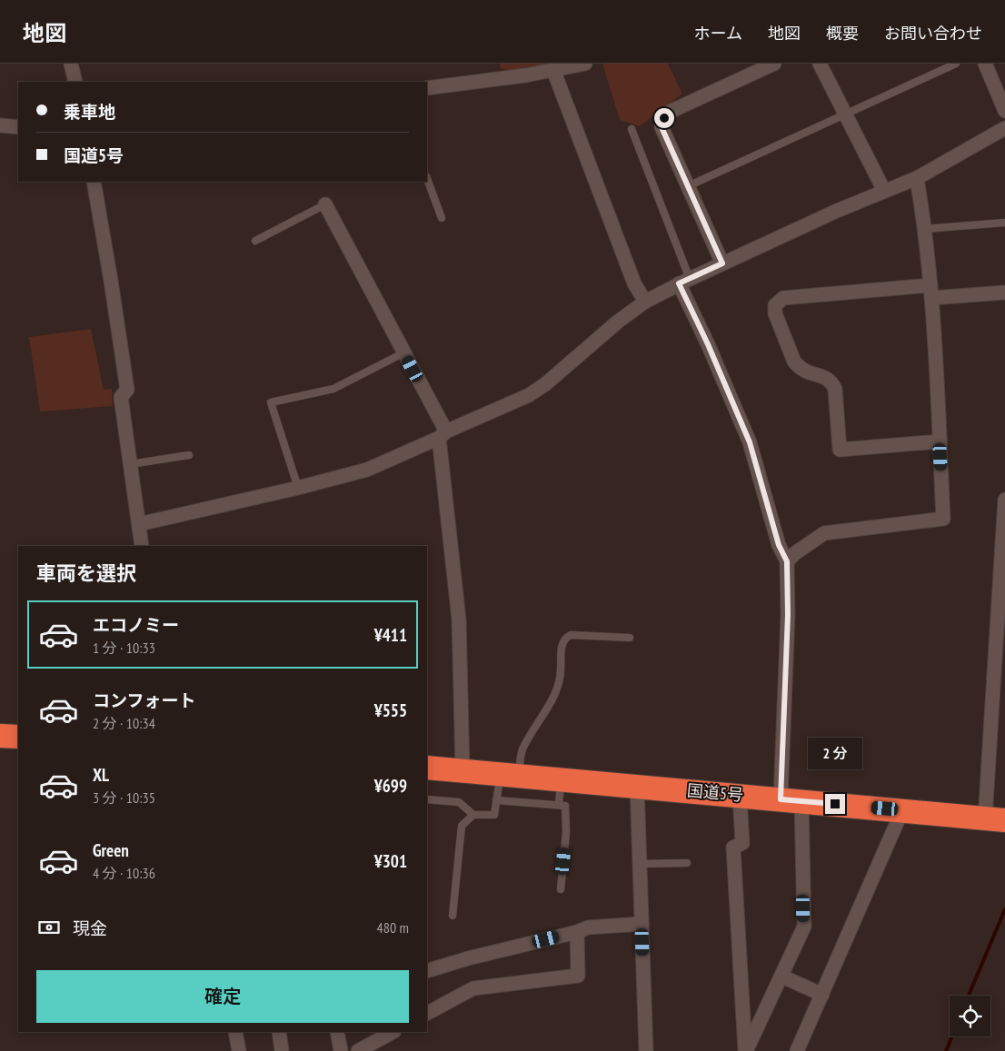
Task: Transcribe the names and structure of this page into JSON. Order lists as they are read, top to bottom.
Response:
{
  "streets": {
    "highway": ["国道5号"]
  },
  "page": {
    "header": "地図",
    "nav": [
      "ホーム",
      "地図",
      "概要",
      "お問い合わせ"
    ],
    "banner": ["乗車地", "国道5号"],
    "heading": "車両を選択",
    "list": [
      {
        "name": "エコノミー",
        "note": "1 分 · 10:33",
        "value": "¥411"
      },
      {
        "name": "コンフォート",
        "note": "2 分 · 10:34",
        "value": "¥555"
      },
      {
        "name": "XL",
        "note": "3 分 · 10:35",
        "value": "¥699"
      },
      {
        "name": "Green",
        "note": "4 分 · 10:36",
        "value": "¥301"
      }
    ],
    "bubble": "2 分",
    "pay": ["現金", "480 m"],
    "buttons": "確定"
  }
}
